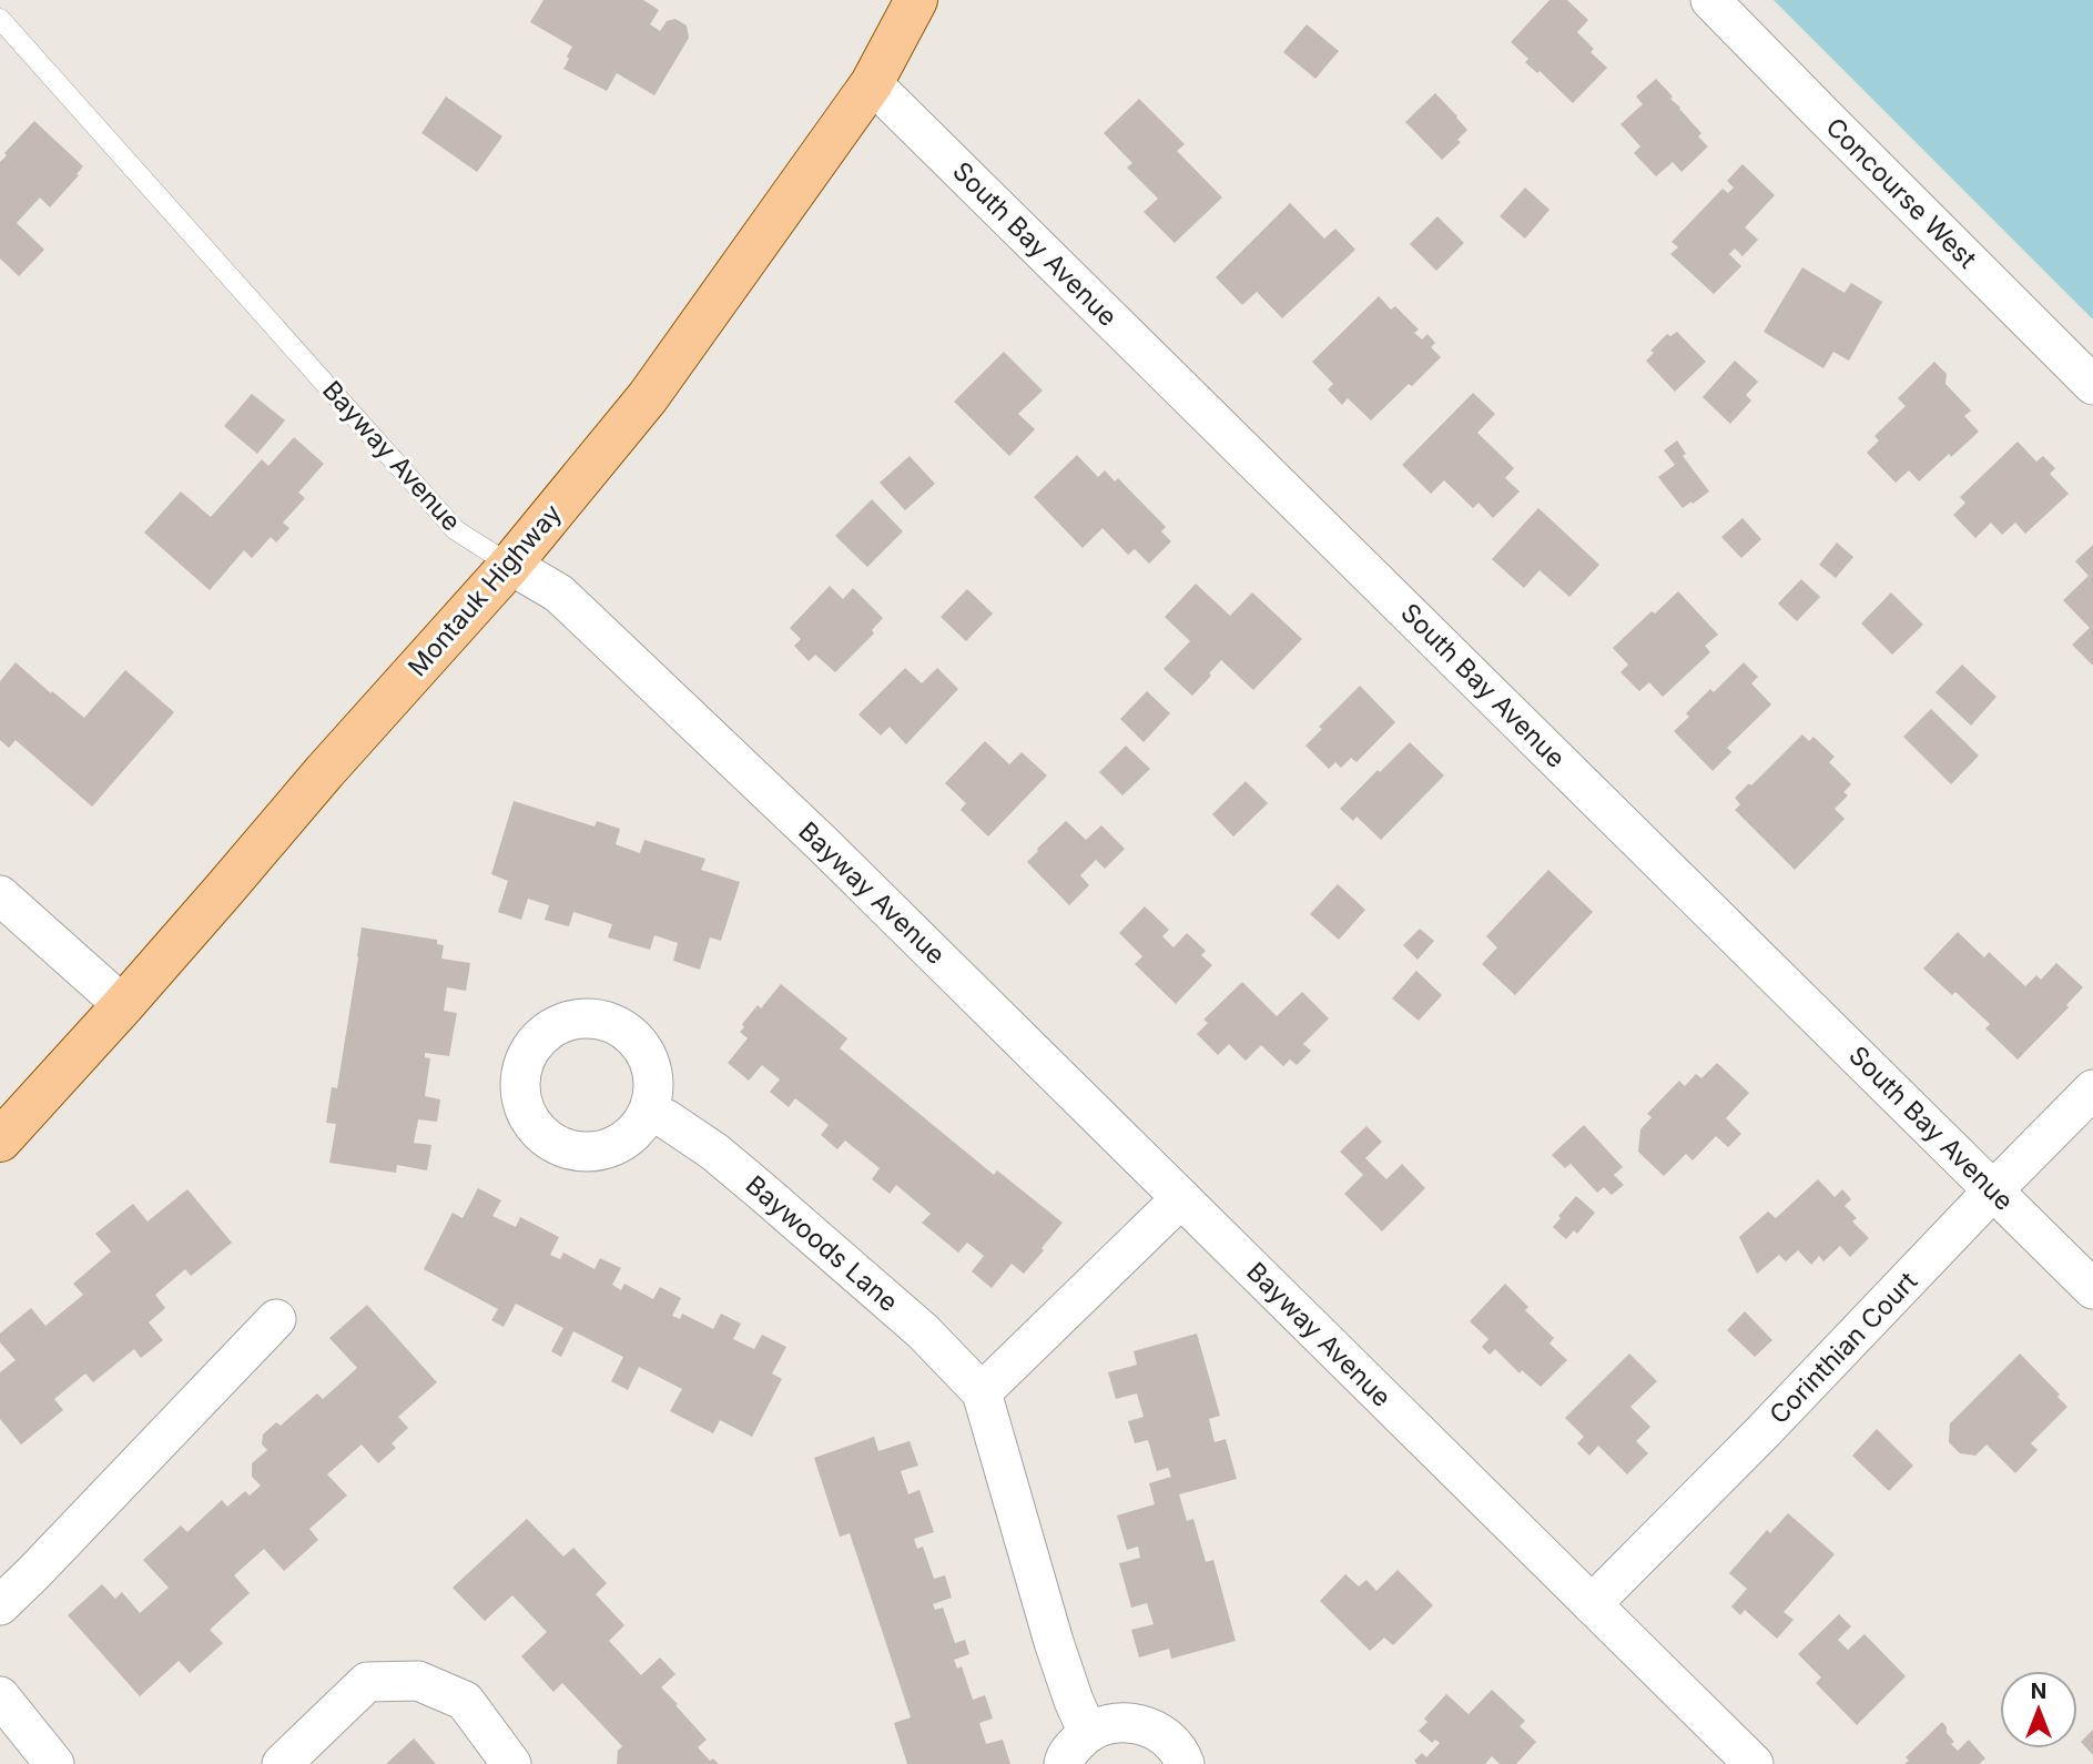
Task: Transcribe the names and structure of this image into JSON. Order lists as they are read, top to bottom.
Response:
{
  "streets": {
    "main road": ["Montauk Highway"],
    "street": [
      "Concourse West",
      "South Bay Avenue",
      "Bayway Avenue",
      "Baywoods Lane",
      "Corinthian Court"
    ]
  },
  "crossings": [
    ["South Bay Avenue", "Montauk Highway"],
    ["South Bay Avenue", "Corinthian Court"],
    ["Bayway Avenue", "Montauk Highway"],
    ["Bayway Avenue", "Corinthian Court"]
  ],
  "north": "top"
}
